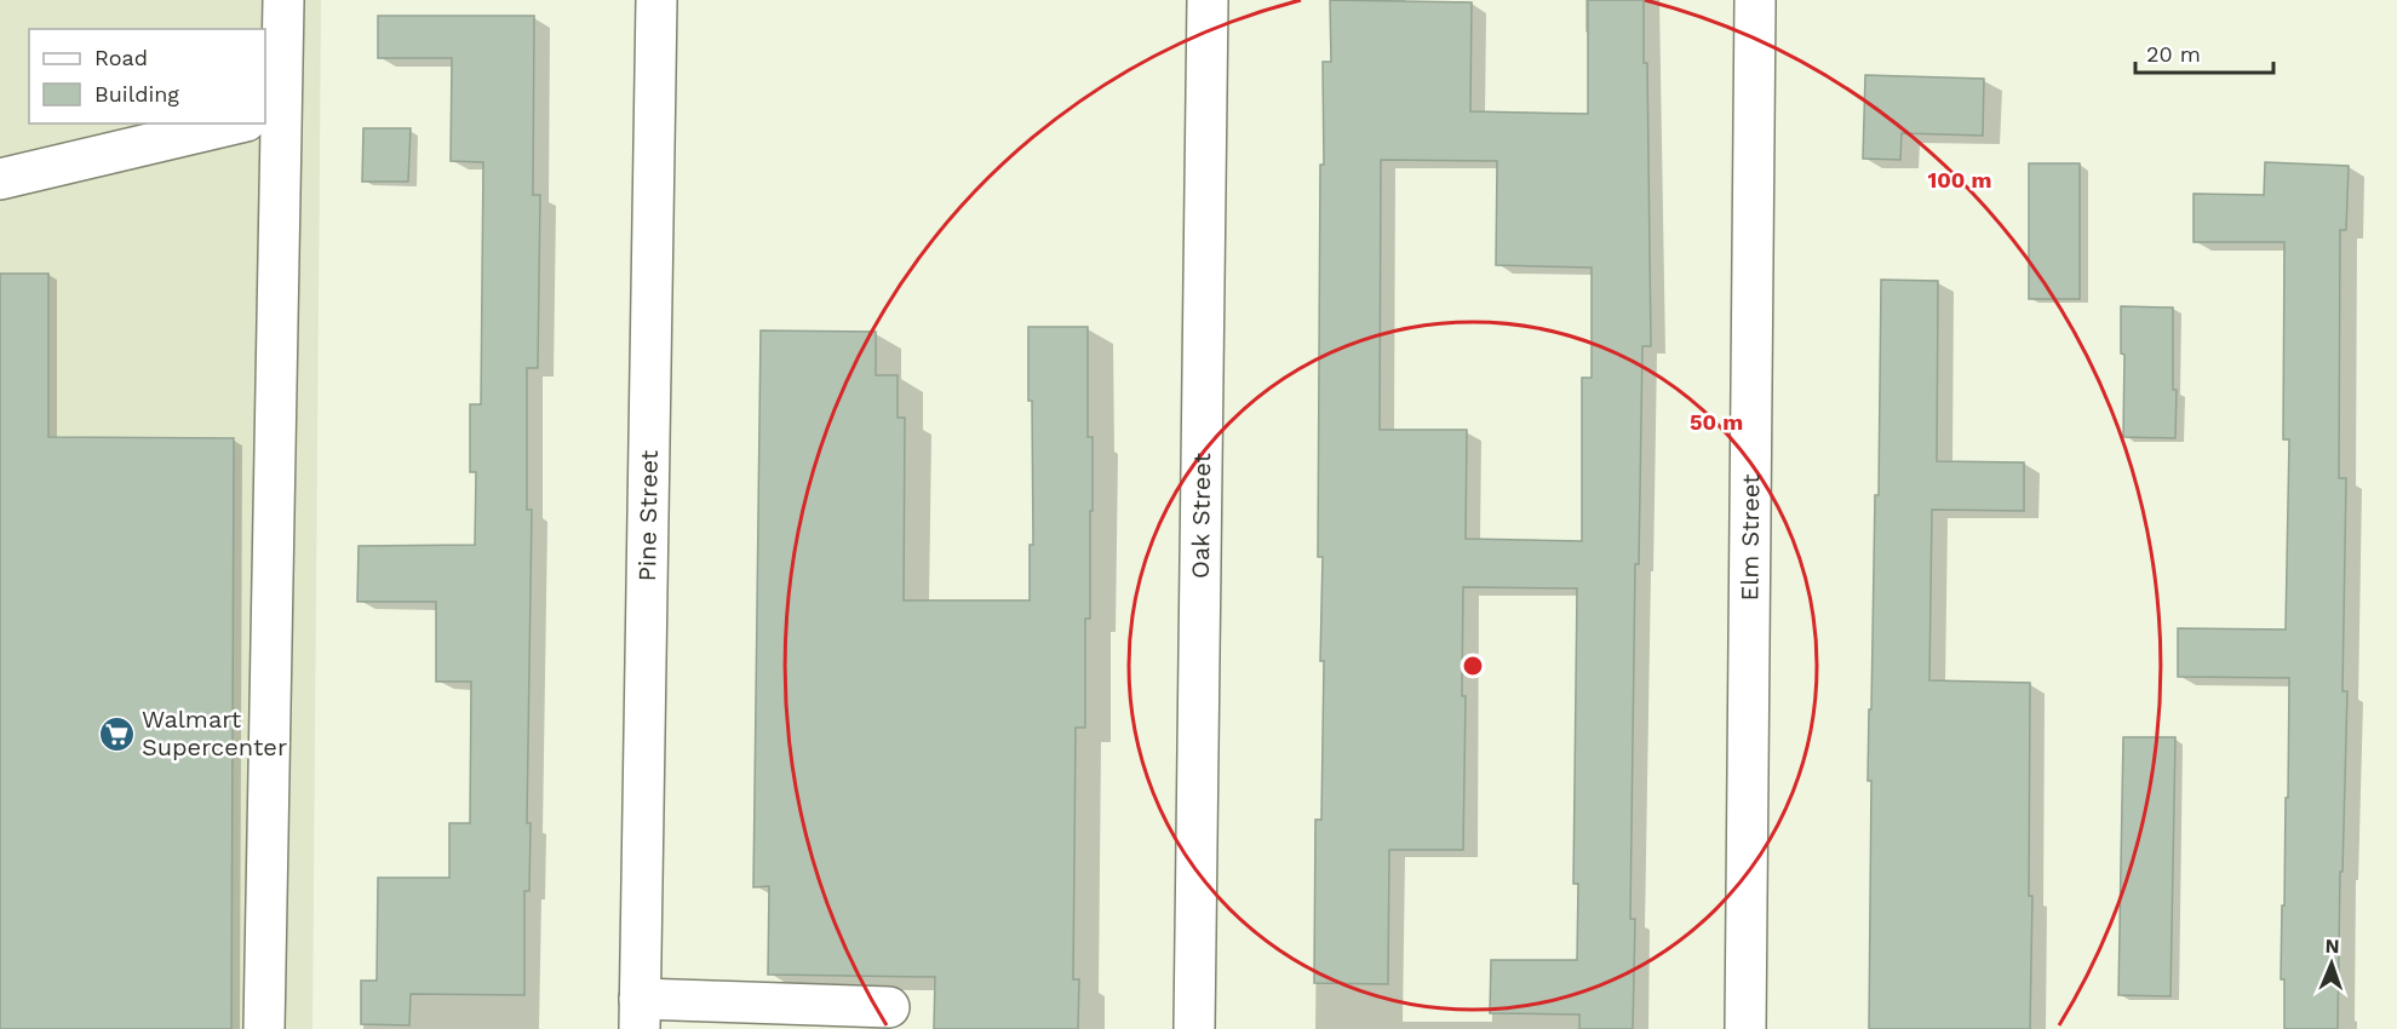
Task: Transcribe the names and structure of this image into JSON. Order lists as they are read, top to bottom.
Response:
{
  "streets": {
    "street": ["Pine Street", "Oak Street", "Elm Street"]
  },
  "places": {
    "supermarket": ["Walmart Supercenter"]
  },
  "legend": ["Road", "Building"],
  "scale_bar": "20 m",
  "north": "top",
  "rings": ["100 m", "50 m"]
}
